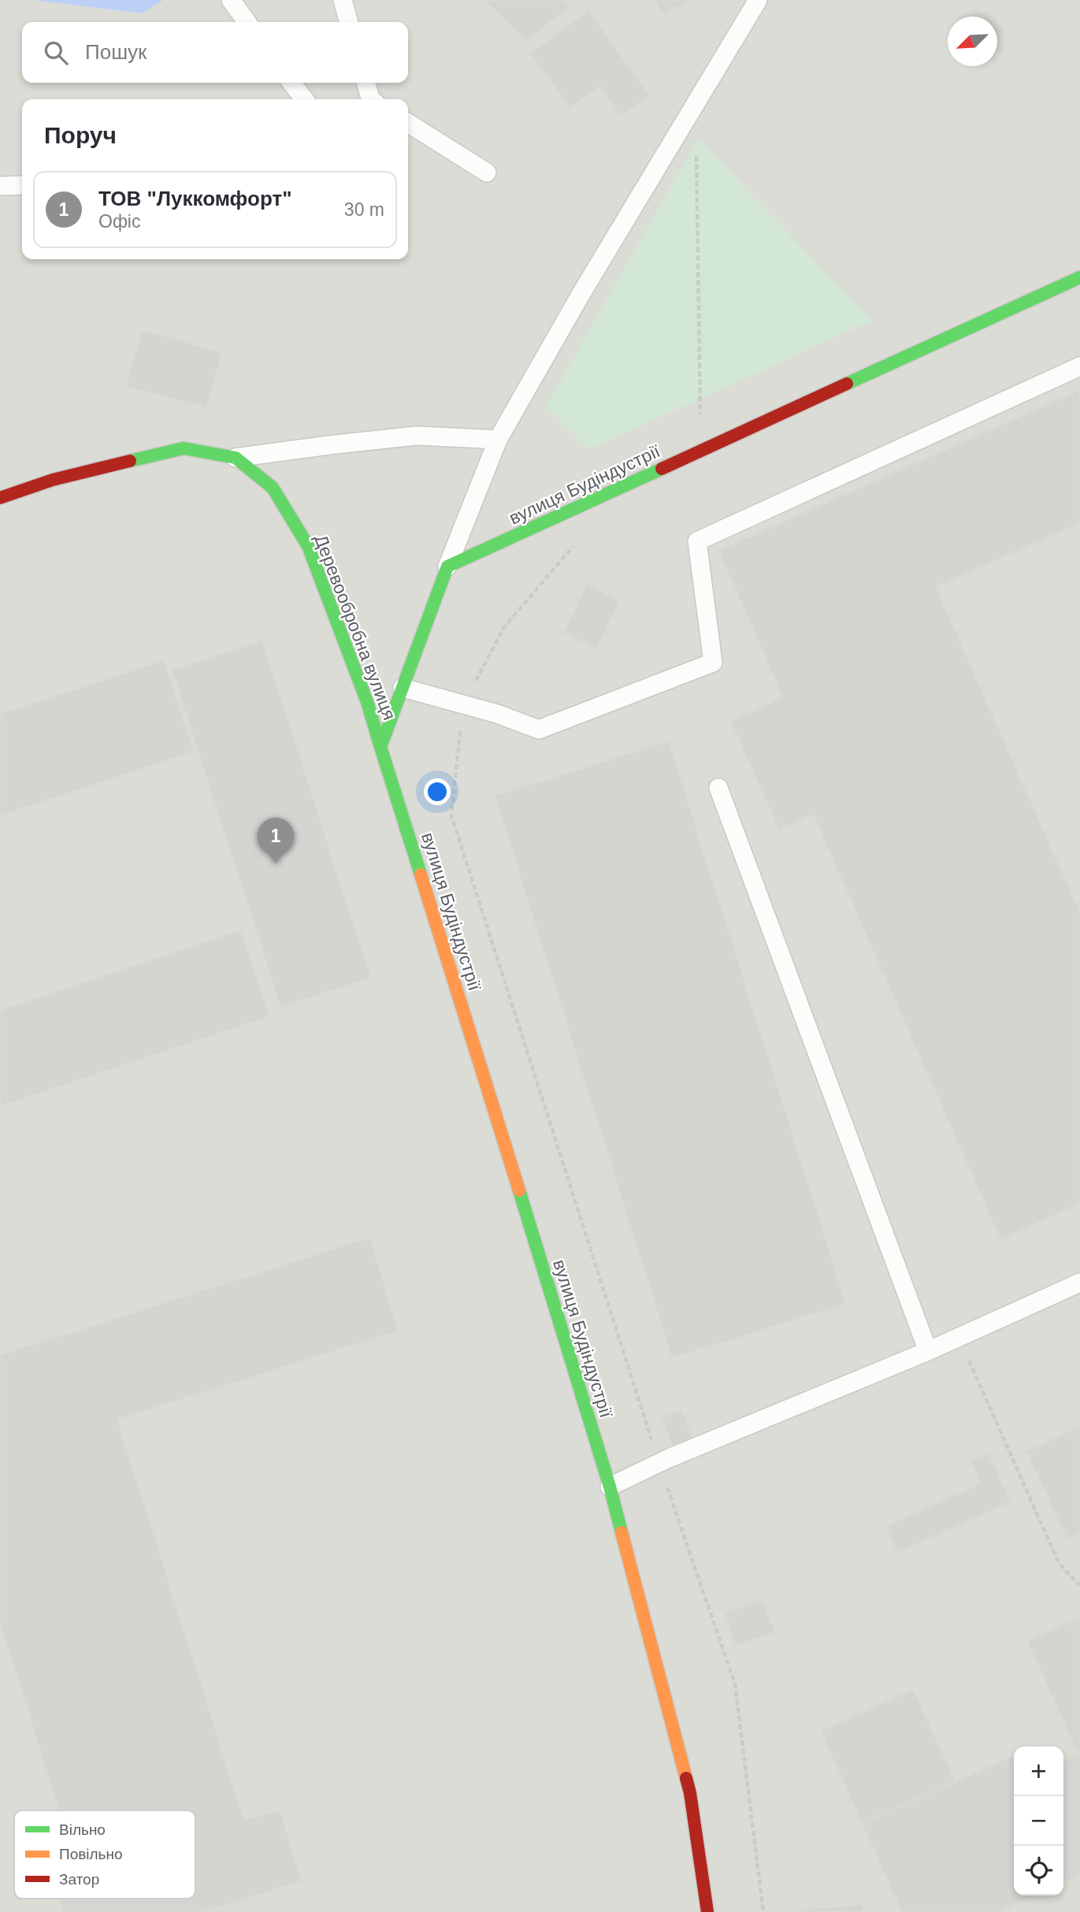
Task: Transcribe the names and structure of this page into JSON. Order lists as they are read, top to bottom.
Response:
{
  "streets": {
    "street": ["вулиця Будіндустрії", "Деревообробна вулиця"]
  },
  "crossings": [
    ["вулиця Будіндустрії", "Деревообробна вулиця"]
  ],
  "legend": ["Вільно", "Повільно", "Затор"],
  "north": "bottom left",
  "page": {
    "search": "Пошук",
    "heading": "Поруч",
    "list": [
      {
        "mark": "1",
        "name": "ТОВ \"Луккомфорт\"",
        "note": "Офіс",
        "value": "30 m"
      }
    ],
    "pins": "1",
    "map_buttons": ["+", "−"]
  }
}
